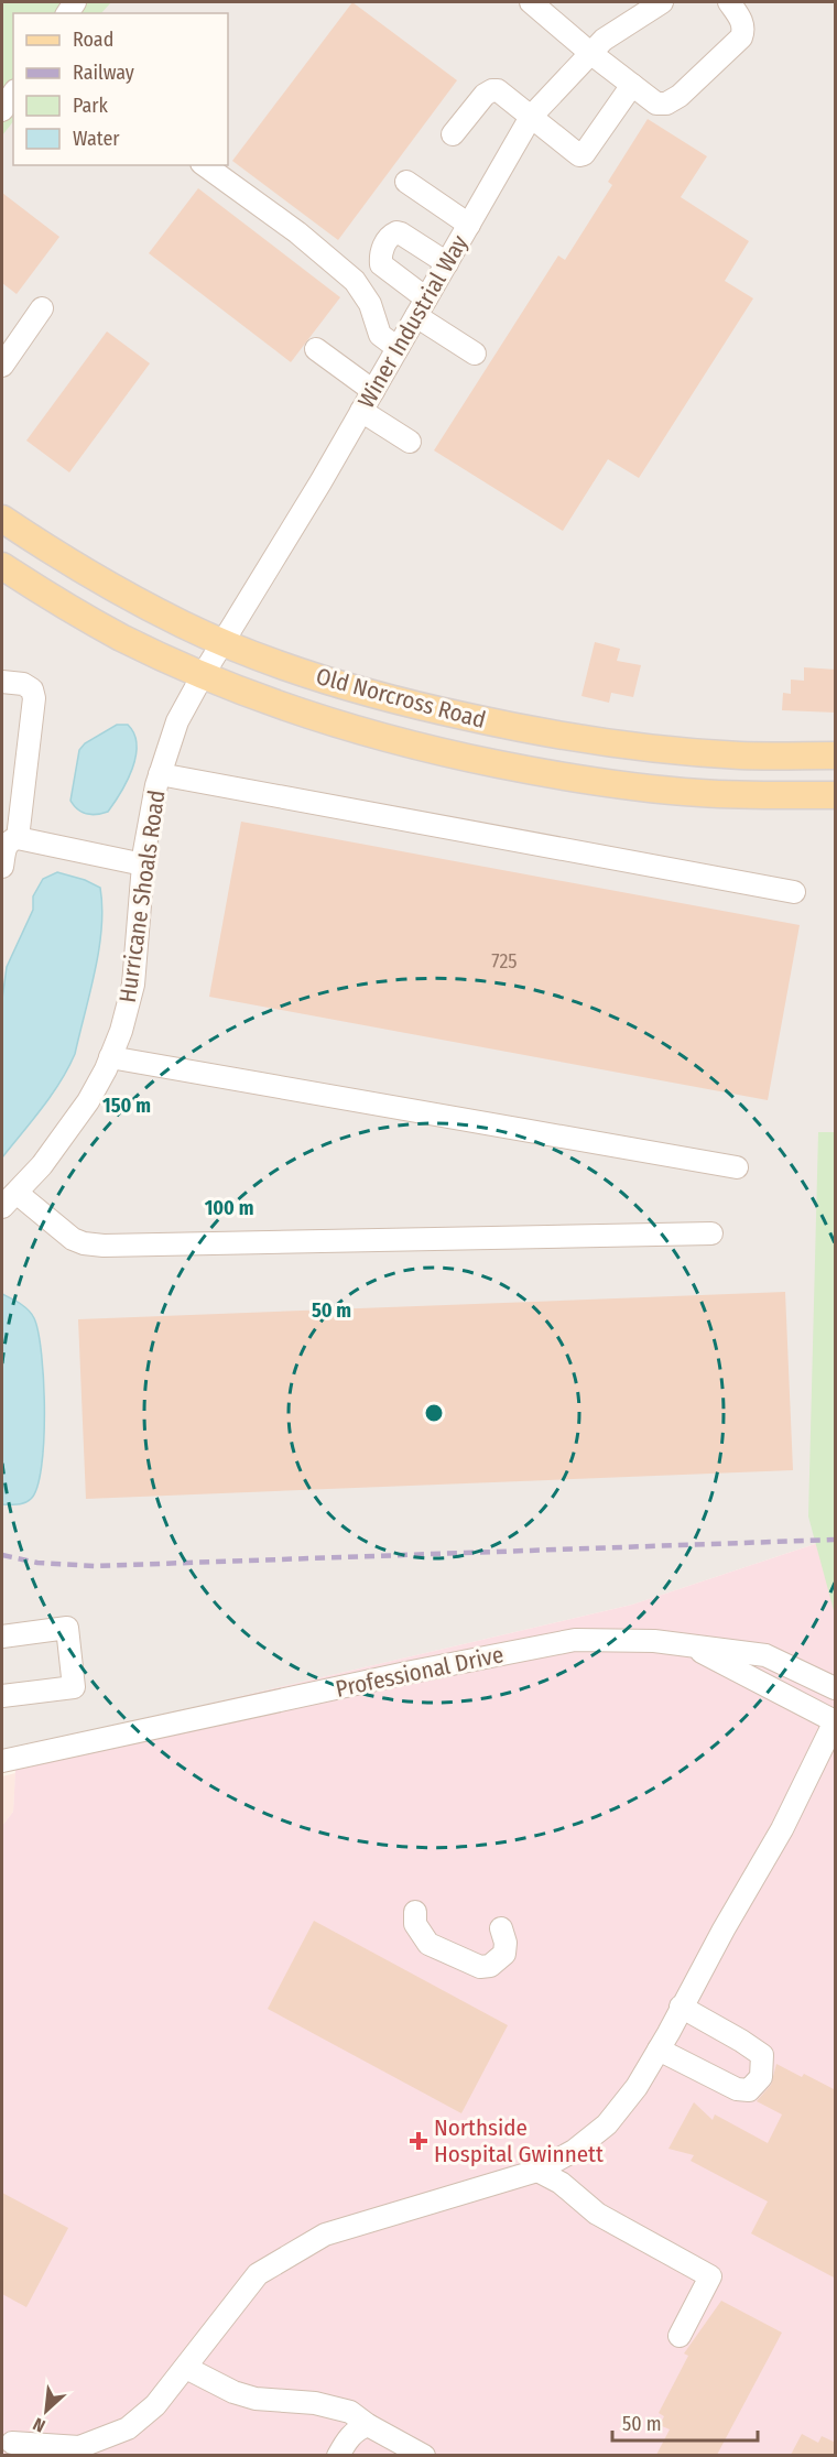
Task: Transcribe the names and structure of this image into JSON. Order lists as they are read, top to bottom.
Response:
{
  "streets": {
    "main road": ["Old Norcross Road"],
    "street": ["Winer Industrial Way", "Hurricane Shoals Road", "Professional Drive"]
  },
  "crossings": [
    ["Winer Industrial Way", "Old Norcross Road"],
    ["Winer Industrial Way", "Hurricane Shoals Road"],
    ["Old Norcross Road", "Hurricane Shoals Road"]
  ],
  "places": {
    "health": ["Northside Hospital Gwinnett"]
  },
  "house_numbers": ["725"],
  "legend": [
    "Road",
    "Railway",
    "Park",
    "Water"
  ],
  "scale_bar": "50 m",
  "north": "bottom left",
  "rings": ["150 m", "100 m", "50 m"]
}
